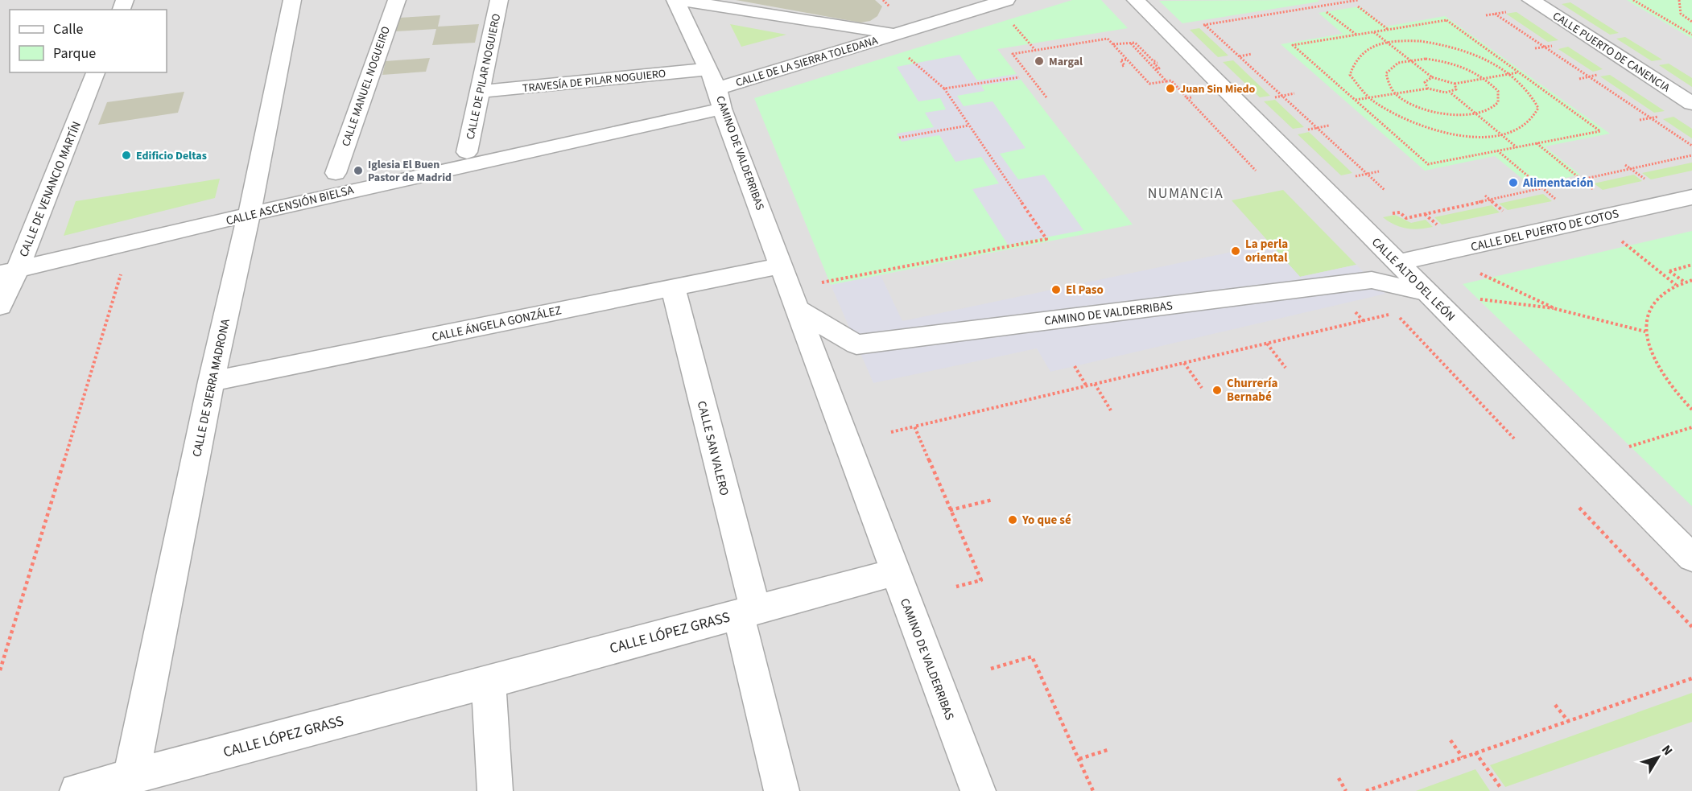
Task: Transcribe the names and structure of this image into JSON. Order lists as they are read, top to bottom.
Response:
{
  "streets": {
    "street": [
      "CALLE PUERTO DE CANENCIA",
      "CALLE DE LA SIERRA TOLEDANA",
      "CALLE DE PILAR NOGUIERO",
      "TRAVESÍA DE PILAR NOGUIERO",
      "CALLE MANUEL NOGUEIRO",
      "CAMINO DE VALDERRIBAS",
      "CALLE DE VENANCIO MARTÍN",
      "CALLE ASCENSIÓN BIELSA",
      "CALLE DEL PUERTO DE COTOS",
      "CALLE ALTO DEL LEÓN",
      "CALLE ÁNGELA GONZÁLEZ",
      "CALLE DE SIERRA MADRONA",
      "CALLE SAN VALERO",
      "CALLE LÓPEZ GRASS"
    ]
  },
  "crossings": [
    ["CALLE DE LA SIERRA TOLEDANA", "TRAVESÍA DE PILAR NOGUIERO"],
    ["CALLE DE LA SIERRA TOLEDANA", "CAMINO DE VALDERRIBAS"],
    ["CALLE DE LA SIERRA TOLEDANA", "CALLE ASCENSIÓN BIELSA"],
    ["CALLE DE PILAR NOGUIERO", "TRAVESÍA DE PILAR NOGUIERO"],
    ["TRAVESÍA DE PILAR NOGUIERO", "CAMINO DE VALDERRIBAS"],
    ["TRAVESÍA DE PILAR NOGUIERO", "CALLE ASCENSIÓN BIELSA"],
    ["CAMINO DE VALDERRIBAS", "CALLE ASCENSIÓN BIELSA"],
    ["CAMINO DE VALDERRIBAS", "CALLE ALTO DEL LEÓN"],
    ["CAMINO DE VALDERRIBAS", "CALLE ÁNGELA GONZÁLEZ"],
    ["CAMINO DE VALDERRIBAS", "CALLE LÓPEZ GRASS"],
    ["CALLE DE VENANCIO MARTÍN", "CALLE ASCENSIÓN BIELSA"],
    ["CALLE ASCENSIÓN BIELSA", "CALLE DE SIERRA MADRONA"],
    ["CALLE DEL PUERTO DE COTOS", "CALLE ALTO DEL LEÓN"],
    ["CALLE ÁNGELA GONZÁLEZ", "CALLE DE SIERRA MADRONA"],
    ["CALLE ÁNGELA GONZÁLEZ", "CALLE SAN VALERO"],
    ["CALLE DE SIERRA MADRONA", "CALLE LÓPEZ GRASS"],
    ["CALLE SAN VALERO", "CALLE LÓPEZ GRASS"]
  ],
  "districts": ["NUMANCIA"],
  "places": [
    "Margal",
    "Juan Sin Miedo",
    "Edificio Deltas",
    "Iglesia El Buen Pastor de Madrid",
    "Alimentación",
    "La perla oriental",
    "El Paso",
    "Churrería Bernabé",
    "Yo que sé"
  ],
  "legend": ["Calle", "Parque"],
  "north": "top right"
}
